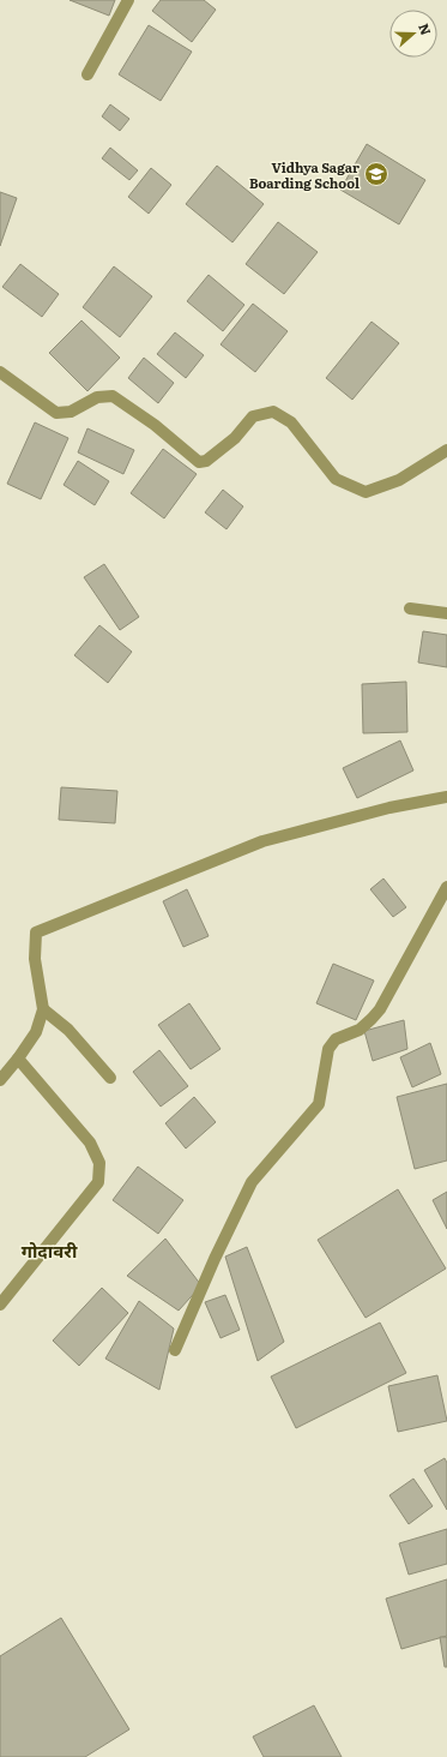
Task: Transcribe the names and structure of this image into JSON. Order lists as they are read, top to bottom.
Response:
{
  "districts": ["गोदावरी"],
  "places": {
    "school or university": ["Vidhya Sagar Boarding School"]
  },
  "north": "right"
}
